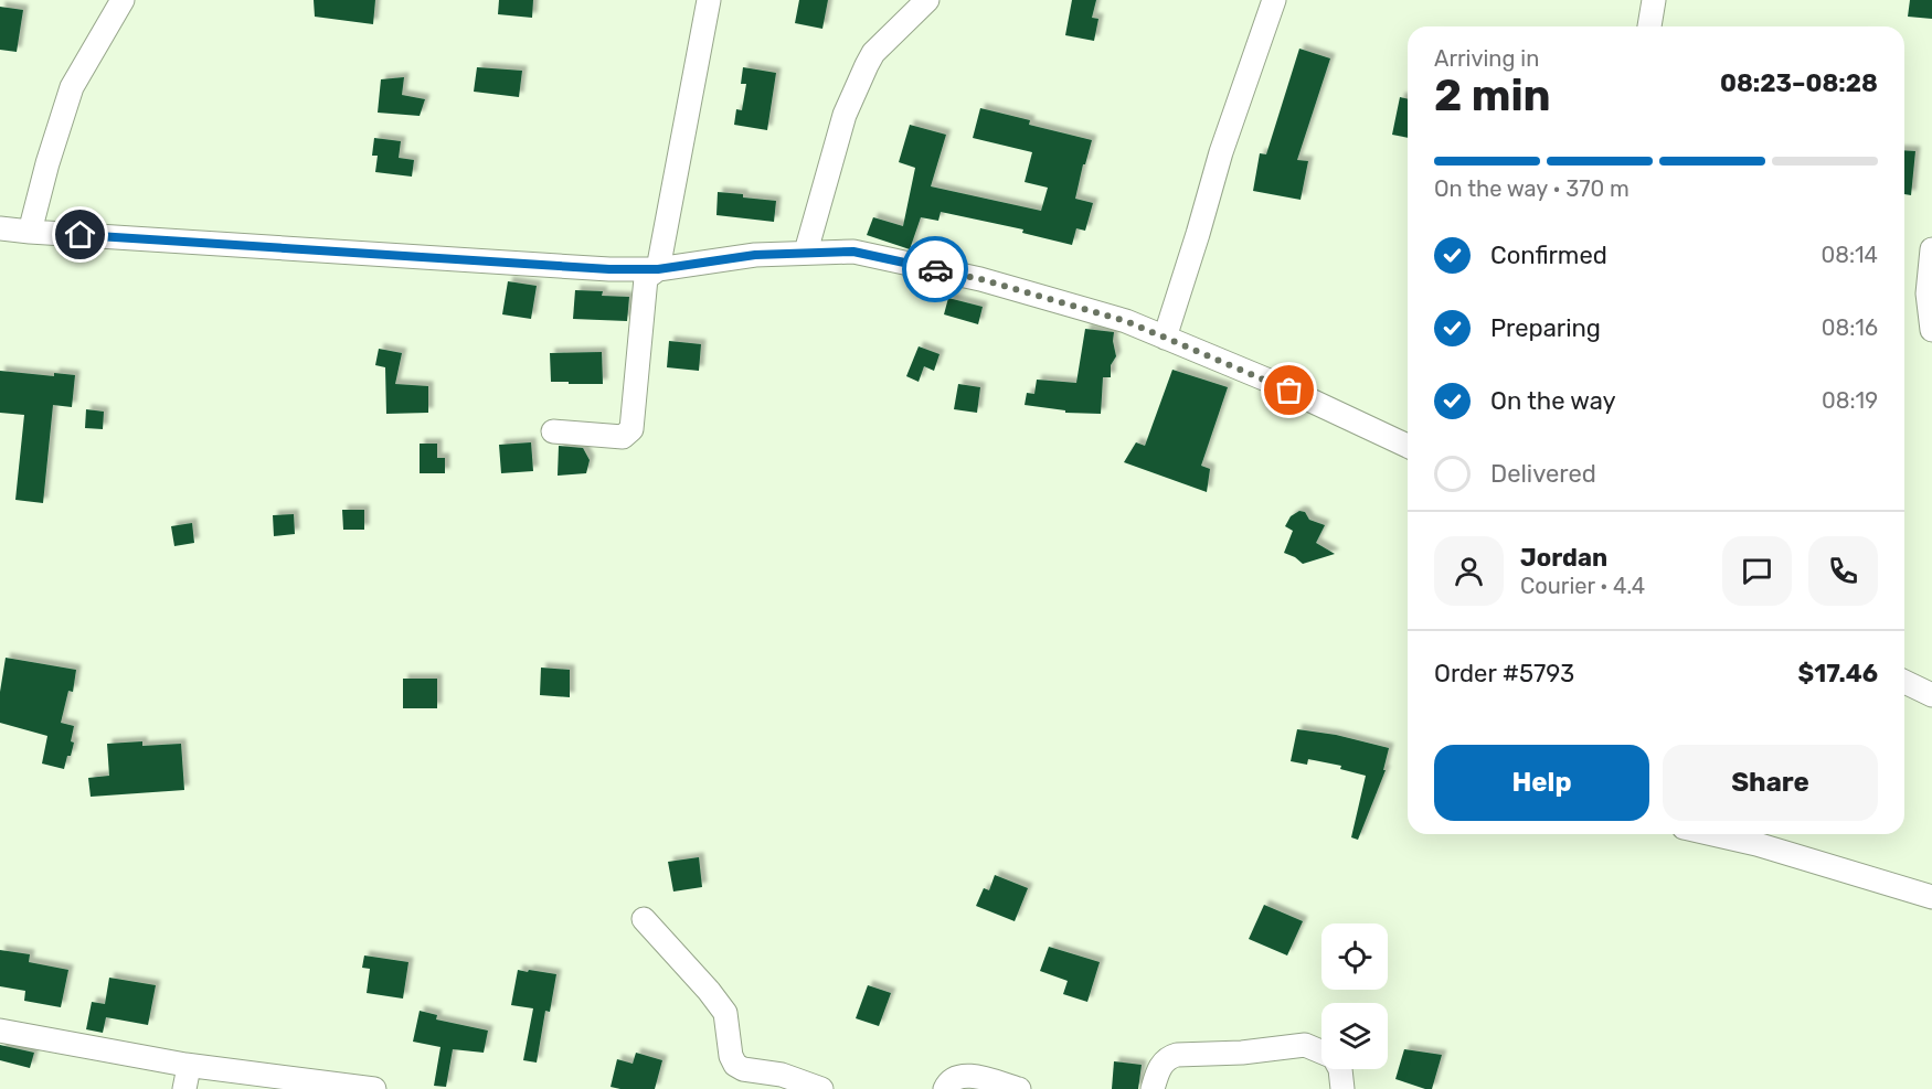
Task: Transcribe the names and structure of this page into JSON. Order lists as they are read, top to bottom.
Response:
{
  "page": {
    "heading": ["2 min", "Arriving in", "08:23–08:28"],
    "panel": [
      "Jordan",
      "Courier · 4.4",
      "Order #5793",
      "$17.46"
    ],
    "bar": "On the way · 370 m",
    "list": [
      ["Confirmed", "08:14"],
      ["Preparing", "08:16"],
      ["On the way", "08:19"],
      "Delivered"
    ],
    "buttons": ["Help", "Share"]
  }
}
